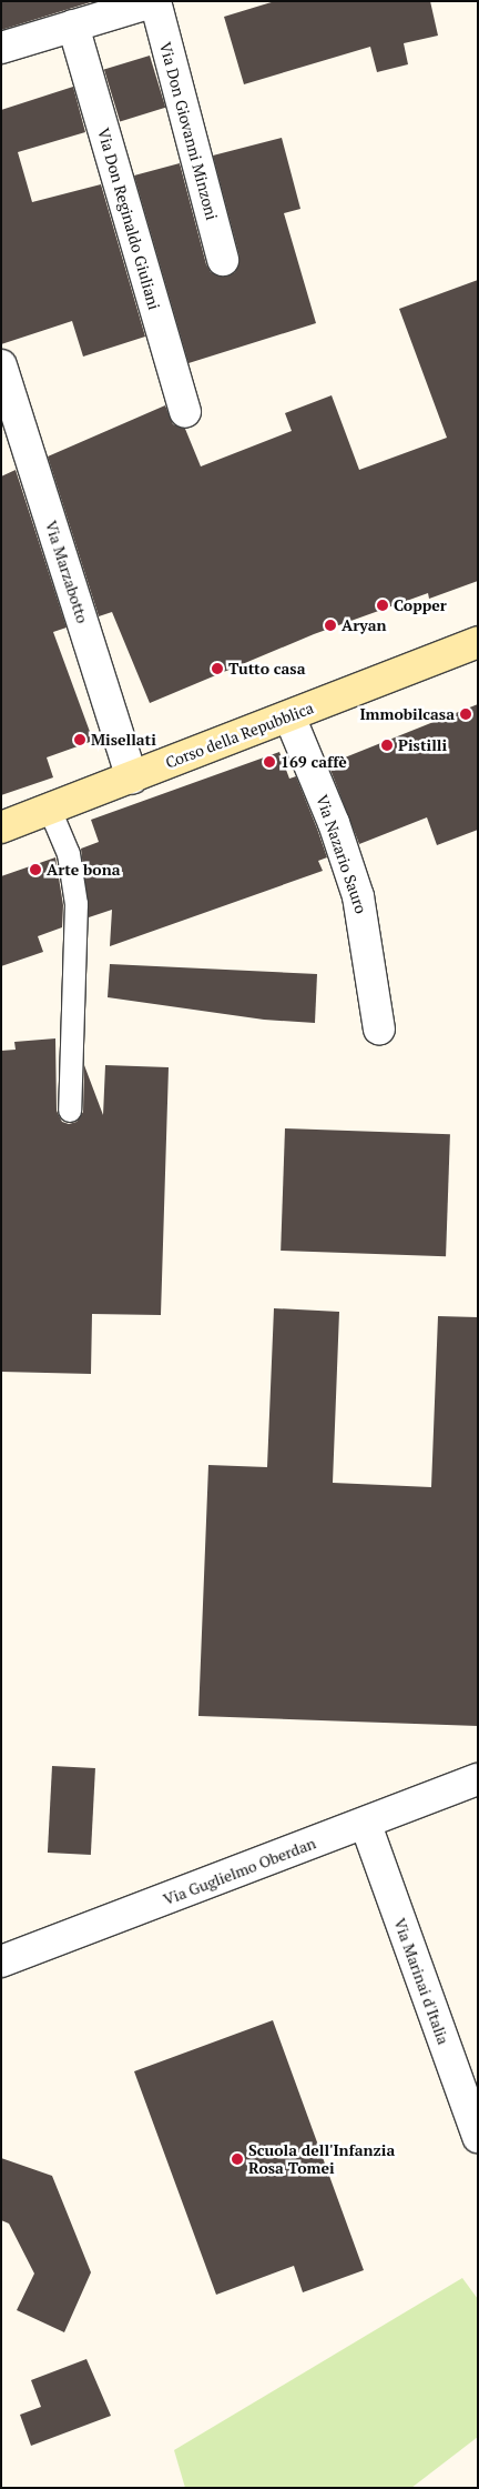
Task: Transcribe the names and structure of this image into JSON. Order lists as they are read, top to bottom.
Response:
{
  "streets": {
    "street": [
      "Via Don Giovanni Minzoni",
      "Via Don Reginaldo Giuliani",
      "Via Marzabotto",
      "Corso della Repubblica",
      "Via Nazario Sauro",
      "Via Guglielmo Oberdan",
      "Via Marinai d'Italia"
    ]
  },
  "crossings": [
    ["Via Marzabotto", "Corso della Repubblica"],
    ["Corso della Repubblica", "Via Nazario Sauro"],
    ["Via Guglielmo Oberdan", "Via Marinai d'Italia"]
  ],
  "places": [
    "Copper",
    "Aryan",
    "Tutto casa",
    "Immobilcasa",
    "Misellati",
    "Pistilli",
    "169 caffè",
    "Arte bona",
    "Scuola dell'Infanzia Rosa Tomei"
  ]
}
